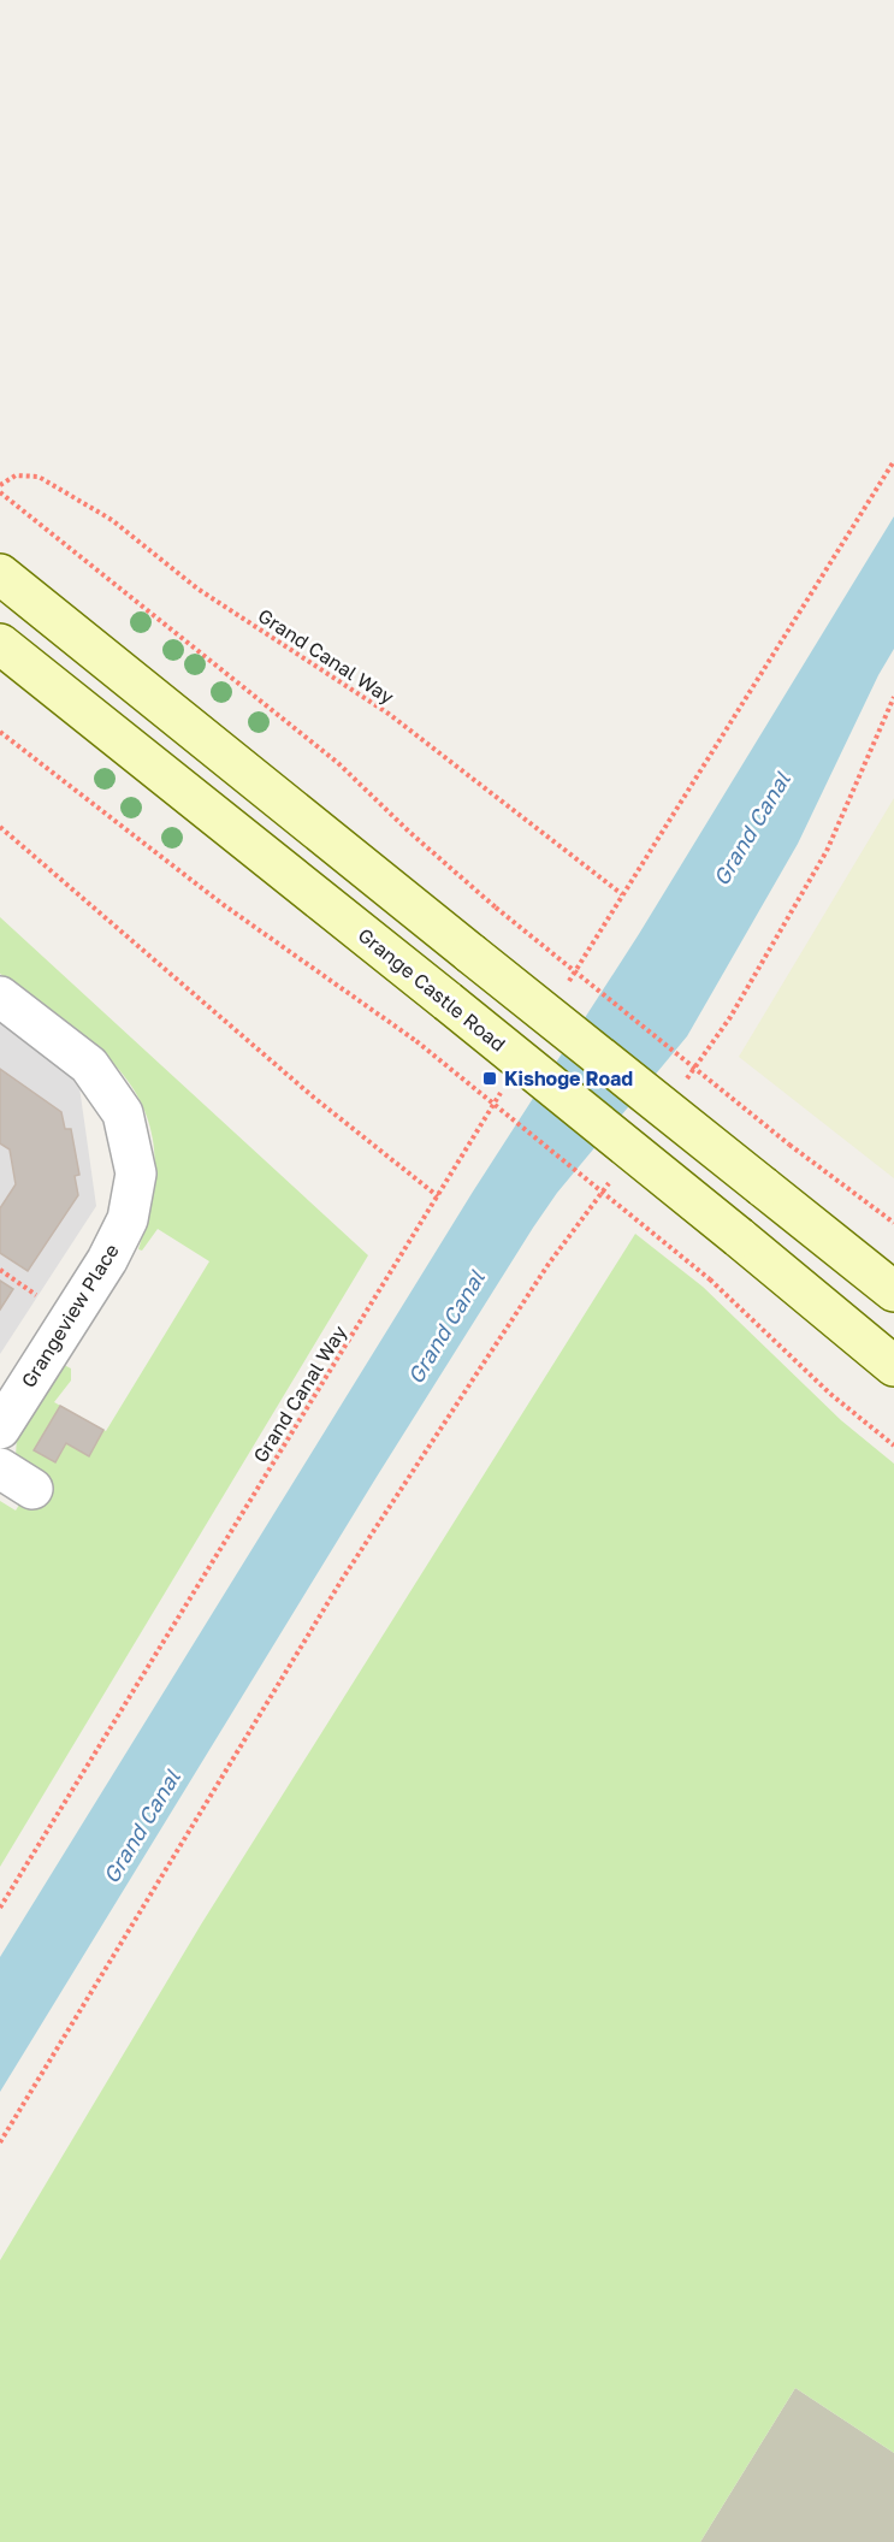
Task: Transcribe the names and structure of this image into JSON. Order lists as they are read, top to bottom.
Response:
{
  "streets": {
    "main road": ["Grange Castle Road"],
    "street": ["Grangeview Place"],
    "path": ["Grand Canal Way"]
  },
  "water": ["Grand Canal"],
  "places": {
    "transit": ["Kishoge Road"]
  }
}
